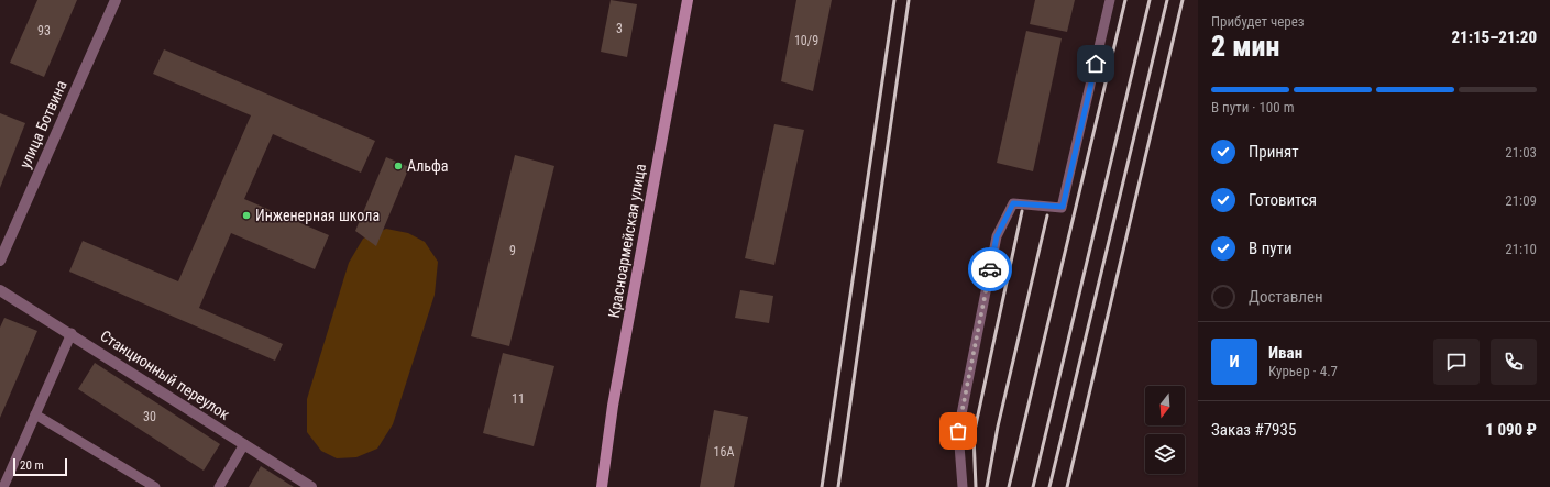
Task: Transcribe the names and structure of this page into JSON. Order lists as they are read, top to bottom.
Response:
{
  "streets": {
    "street": ["улица Ботвина", "Красноармейская улица", "Станционный переулок"]
  },
  "places": ["Альфа", "Инженерная школа"],
  "house_numbers": [
    "3",
    "93",
    "10/9",
    "9",
    "11",
    "30",
    "16А"
  ],
  "scale_bar": "20 m",
  "north": "bottom",
  "page": {
    "heading": ["2 мин", "Прибудет через", "21:15–21:20"],
    "panel": [
      "Иван",
      "Курьер · 4.7",
      "Заказ #7935",
      "1 090 ₽"
    ],
    "bar": "В пути · 100 m",
    "list": [
      ["Принят", "21:03"],
      ["Готовится", "21:09"],
      ["В пути", "21:10"],
      "Доставлен"
    ],
    "round": "И",
    "scale": "20 m"
  }
}
